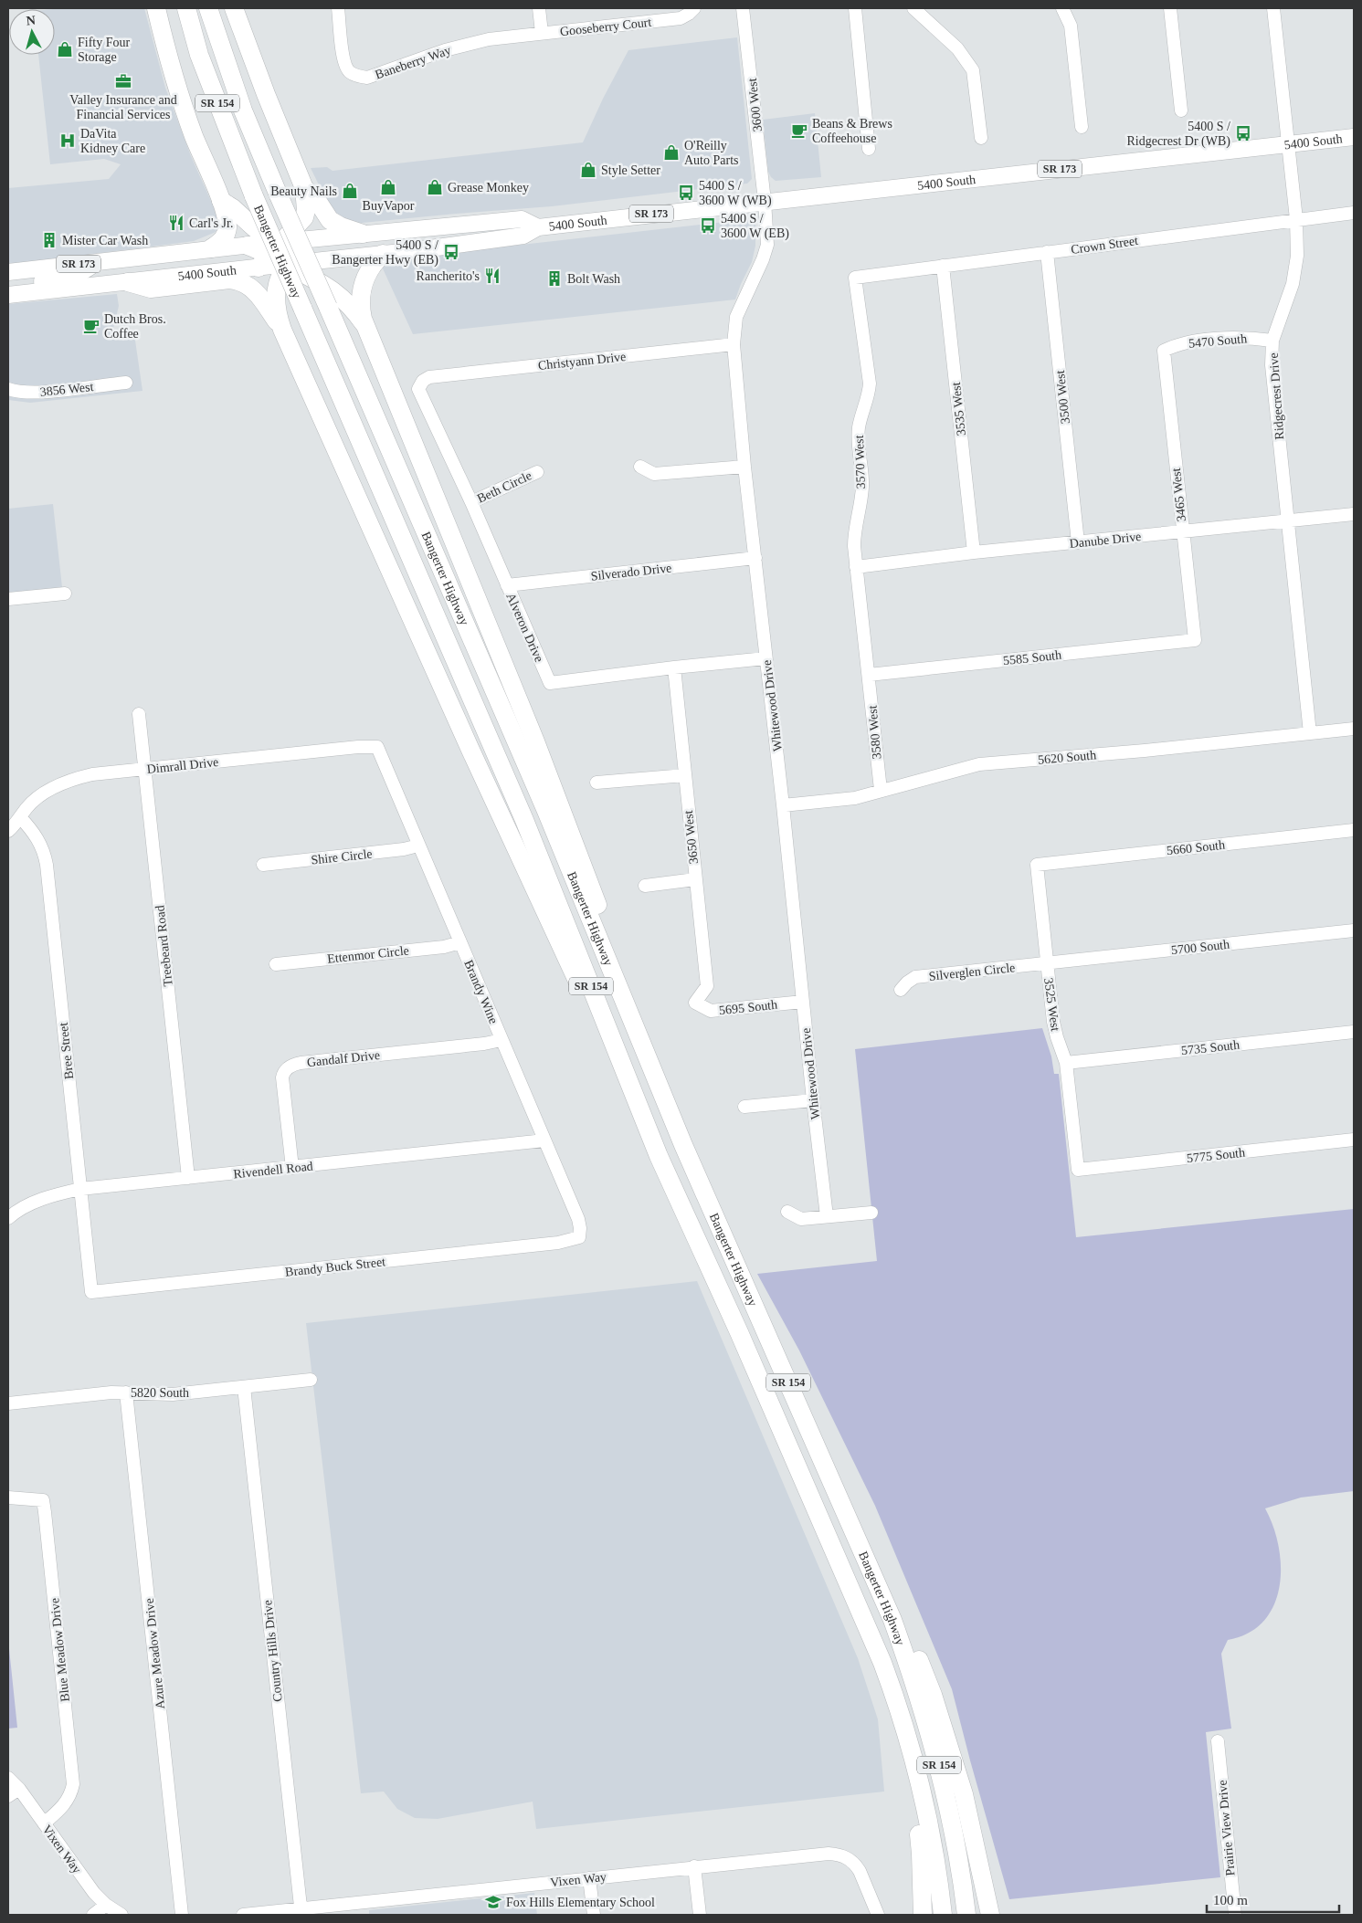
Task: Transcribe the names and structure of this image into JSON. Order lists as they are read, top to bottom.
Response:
{
  "streets": {
    "highway": ["SR 154", "Bangerter Highway"],
    "main road": ["5400 South", "SR 173"],
    "street": [
      "Gooseberry Court",
      "Baneberry Way",
      "3600 West",
      "Crown Street",
      "5470 South",
      "Christyann Drive",
      "3856 West",
      "Ridgecrest Drive",
      "3500 West",
      "3535 West",
      "3570 West",
      "Beth Circle",
      "3465 West",
      "Danube Drive",
      "Silverado Drive",
      "Alveron Drive",
      "5585 South",
      "Whitewood Drive",
      "3580 West",
      "5620 South",
      "Dimrall Drive",
      "3650 West",
      "5660 South",
      "Shire Circle",
      "Treebeard Road",
      "5700 South",
      "Ettenmor Circle",
      "Silverglen Circle",
      "Brandy Wine",
      "3525 West",
      "5695 South",
      "5735 South",
      "Bree Street",
      "Gandalf Drive",
      "5775 South",
      "Rivendell Road",
      "Brandy Buck Street",
      "5820 South",
      "Blue Meadow Drive",
      "Country Hills Drive",
      "Azure Meadow Drive",
      "Prairie View Drive",
      "Vixen Way"
    ]
  },
  "crossings": [
    ["Gooseberry Court", "Baneberry Way"],
    ["3600 West", "5400 South"],
    ["3600 West", "Whitewood Drive"],
    ["5400 South", "Ridgecrest Drive"],
    ["5400 South", "Whitewood Drive"],
    ["Crown Street", "Ridgecrest Drive"],
    ["Crown Street", "3500 West"],
    ["Crown Street", "3535 West"],
    ["Crown Street", "3570 West"],
    ["5470 South", "Ridgecrest Drive"],
    ["5470 South", "3465 West"],
    ["Christyann Drive", "Alveron Drive"],
    ["Christyann Drive", "Whitewood Drive"],
    ["Ridgecrest Drive", "Danube Drive"],
    ["Ridgecrest Drive", "5620 South"],
    ["3500 West", "Danube Drive"],
    ["3535 West", "Danube Drive"],
    ["3570 West", "Danube Drive"],
    ["3570 West", "5585 South"],
    ["3570 West", "3580 West"],
    ["Beth Circle", "Alveron Drive"],
    ["3465 West", "Danube Drive"],
    ["3465 West", "5585 South"],
    ["Silverado Drive", "Alveron Drive"],
    ["Silverado Drive", "Whitewood Drive"],
    ["Alveron Drive", "Whitewood Drive"],
    ["Alveron Drive", "3650 West"],
    ["5585 South", "3580 West"],
    ["Whitewood Drive", "5620 South"],
    ["Whitewood Drive", "5695 South"],
    ["3580 West", "5620 South"],
    ["Dimrall Drive", "Treebeard Road"],
    ["Dimrall Drive", "Brandy Wine"],
    ["Dimrall Drive", "Bree Street"],
    ["3650 West", "5695 South"],
    ["5660 South", "3525 West"],
    ["Shire Circle", "Brandy Wine"],
    ["Treebeard Road", "Rivendell Road"],
    ["5700 South", "Silverglen Circle"],
    ["5700 South", "3525 West"],
    ["Ettenmor Circle", "Brandy Wine"],
    ["Silverglen Circle", "3525 West"],
    ["Brandy Wine", "Gandalf Drive"],
    ["Brandy Wine", "Rivendell Road"],
    ["Brandy Wine", "Brandy Buck Street"],
    ["3525 West", "5735 South"],
    ["3525 West", "5775 South"],
    ["Bree Street", "Rivendell Road"],
    ["Bree Street", "Brandy Buck Street"],
    ["Gandalf Drive", "Rivendell Road"],
    ["5820 South", "Country Hills Drive"],
    ["5820 South", "Azure Meadow Drive"],
    ["Blue Meadow Drive", "Vixen Way"],
    ["Country Hills Drive", "Vixen Way"]
  ],
  "places": {
    "shop": [
      "Fifty Four Storage",
      "O'Reilly Auto Parts",
      "Style Setter",
      "BuyVapor",
      "Grease Monkey",
      "Beauty Nails"
    ],
    "office": ["Valley Insurance and Financial Services"],
    "cafe": ["Beans & Brews Coffeehouse", "Dutch Bros. Coffee"],
    "bus stop": [
      "5400 S / Ridgecrest Dr (WB)",
      "5400 S / 3600 W (WB)",
      "5400 S / 3600 W (EB)",
      "5400 S / Bangerter Hwy (EB)"
    ],
    "hospital": ["DaVita Kidney Care"],
    "restaurant": ["Carl's Jr.", "Rancherito's"],
    "building": ["Mister Car Wash", "Bolt Wash"],
    "school or university": ["Fox Hills Elementary School"]
  },
  "scale_bar": "100 m",
  "north": "top"
}
